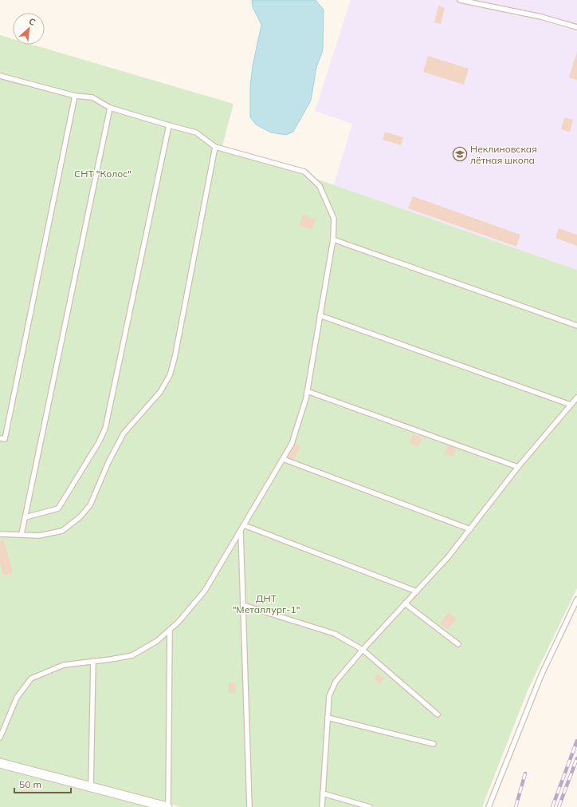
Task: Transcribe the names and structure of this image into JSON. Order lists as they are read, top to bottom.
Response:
{
  "parks": ["СНТ \"Колос\"", "ДНТ \"Металлург-1\""],
  "places": {
    "school or university": ["Неклиновская лётная школа"]
  },
  "scale_bar": "50 m",
  "north": "top right"
}
